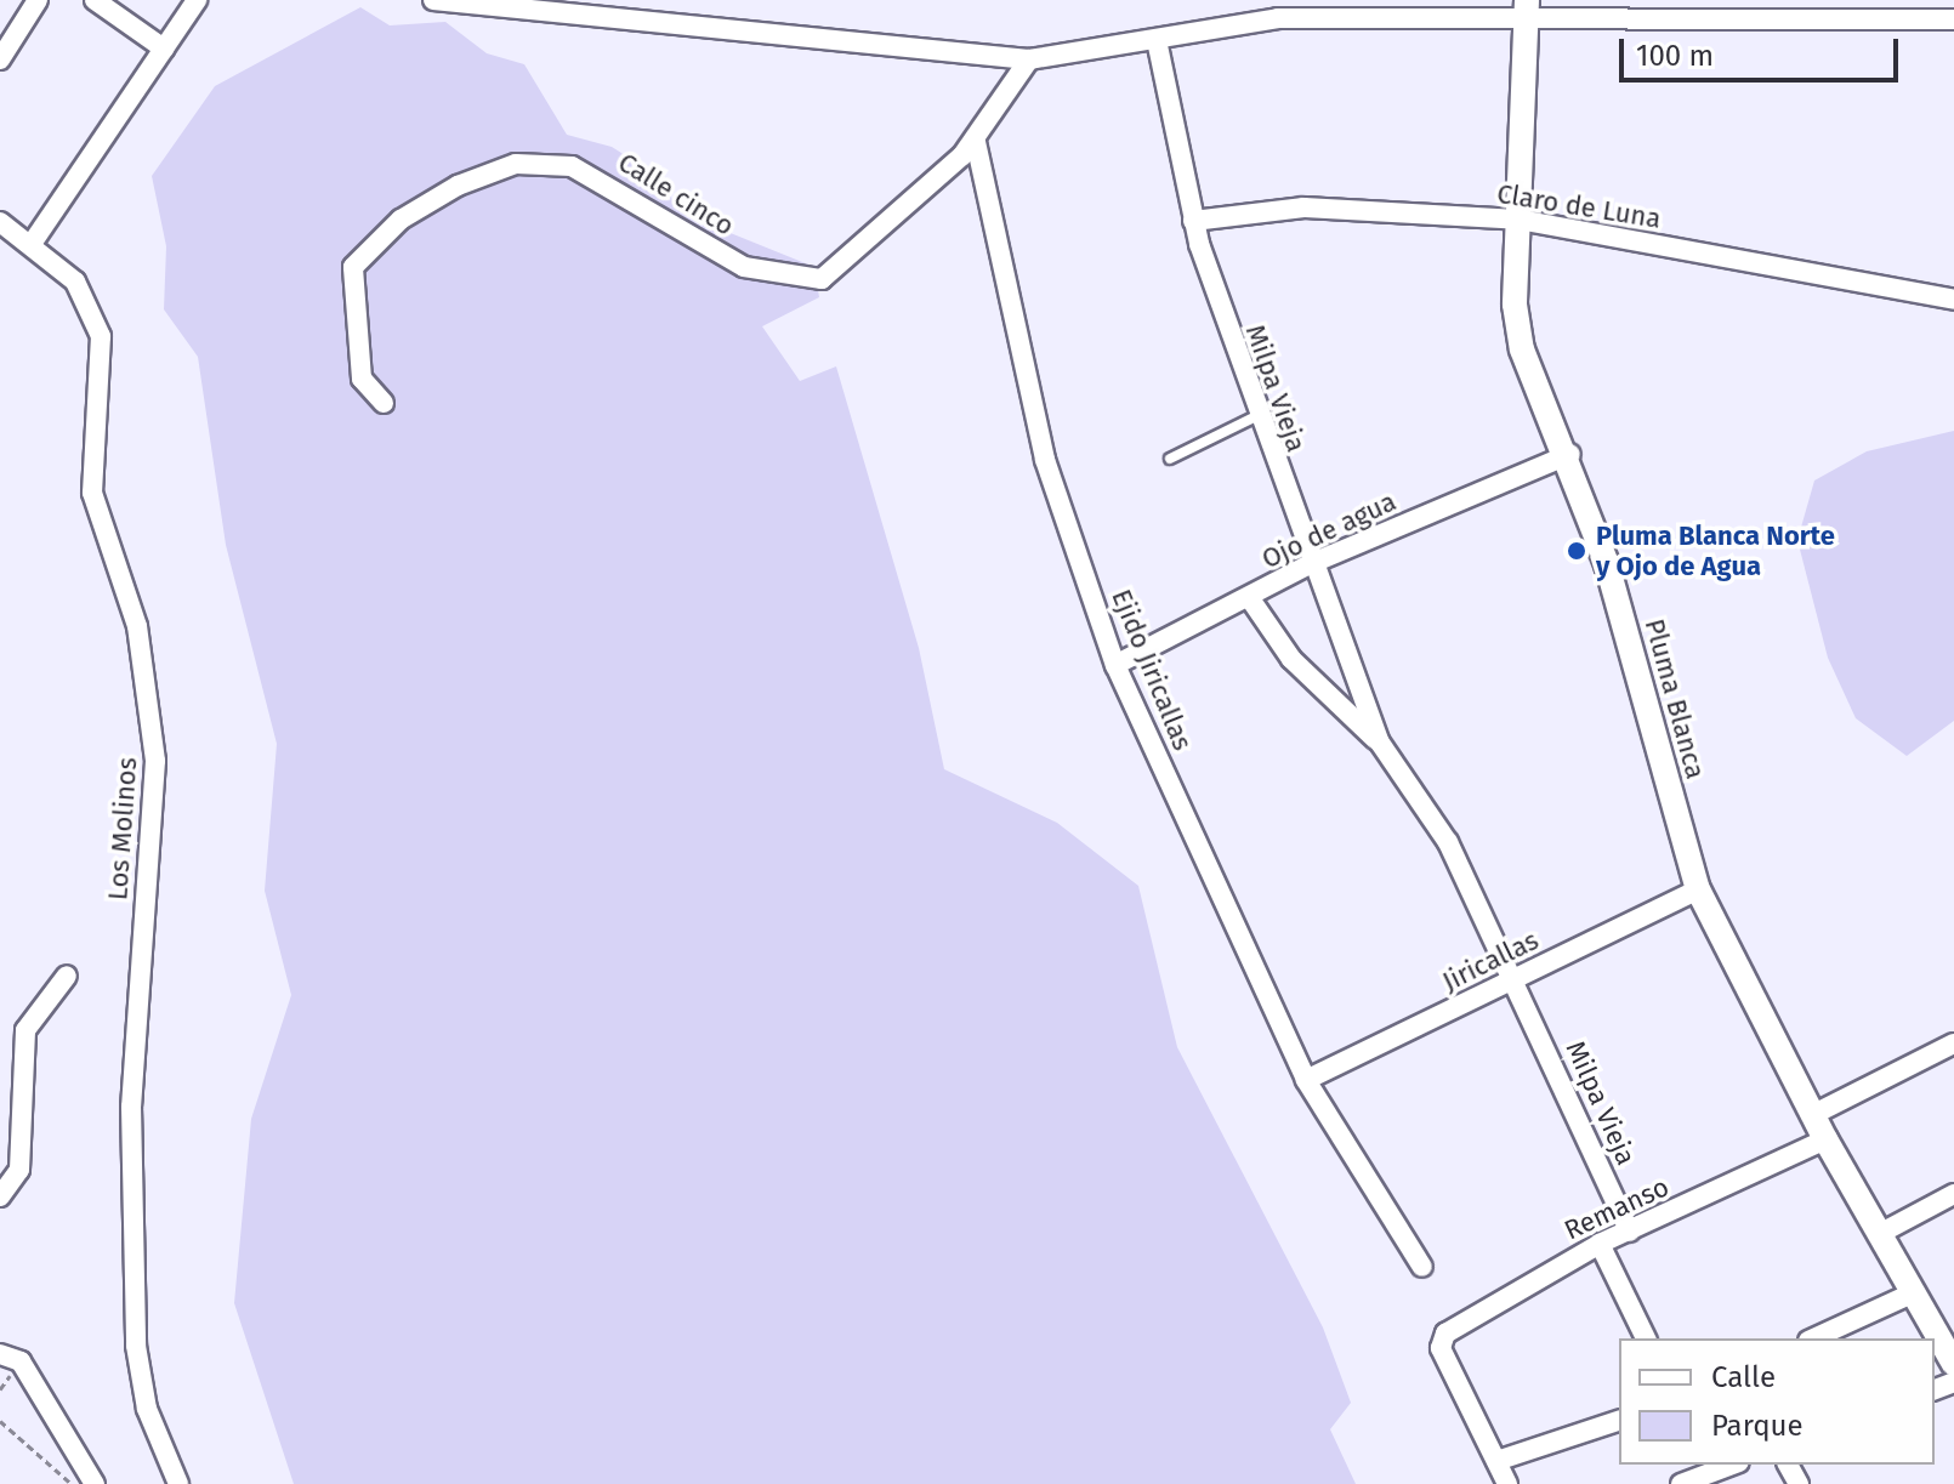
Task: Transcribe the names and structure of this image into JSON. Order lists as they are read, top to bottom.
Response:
{
  "streets": {
    "street": [
      "Calle cinco",
      "Claro de Luna",
      "Milpa Vieja",
      "Ojo de agua",
      "Ejido Jiricallas",
      "Pluma Blanca",
      "Los Molinos",
      "Jiricallas",
      "Remanso"
    ]
  },
  "crossings": [
    ["Calle cinco", "Ejido Jiricallas"],
    ["Claro de Luna", "Milpa Vieja"],
    ["Claro de Luna", "Pluma Blanca"],
    ["Milpa Vieja", "Ojo de agua"],
    ["Milpa Vieja", "Jiricallas"],
    ["Milpa Vieja", "Remanso"],
    ["Ojo de agua", "Ejido Jiricallas"],
    ["Ojo de agua", "Pluma Blanca"],
    ["Ejido Jiricallas", "Jiricallas"],
    ["Pluma Blanca", "Jiricallas"],
    ["Pluma Blanca", "Remanso"]
  ],
  "places": ["Pluma Blanca Norte y Ojo de Agua"],
  "legend": ["Calle", "Parque"],
  "scale_bar": "100 m"
}
